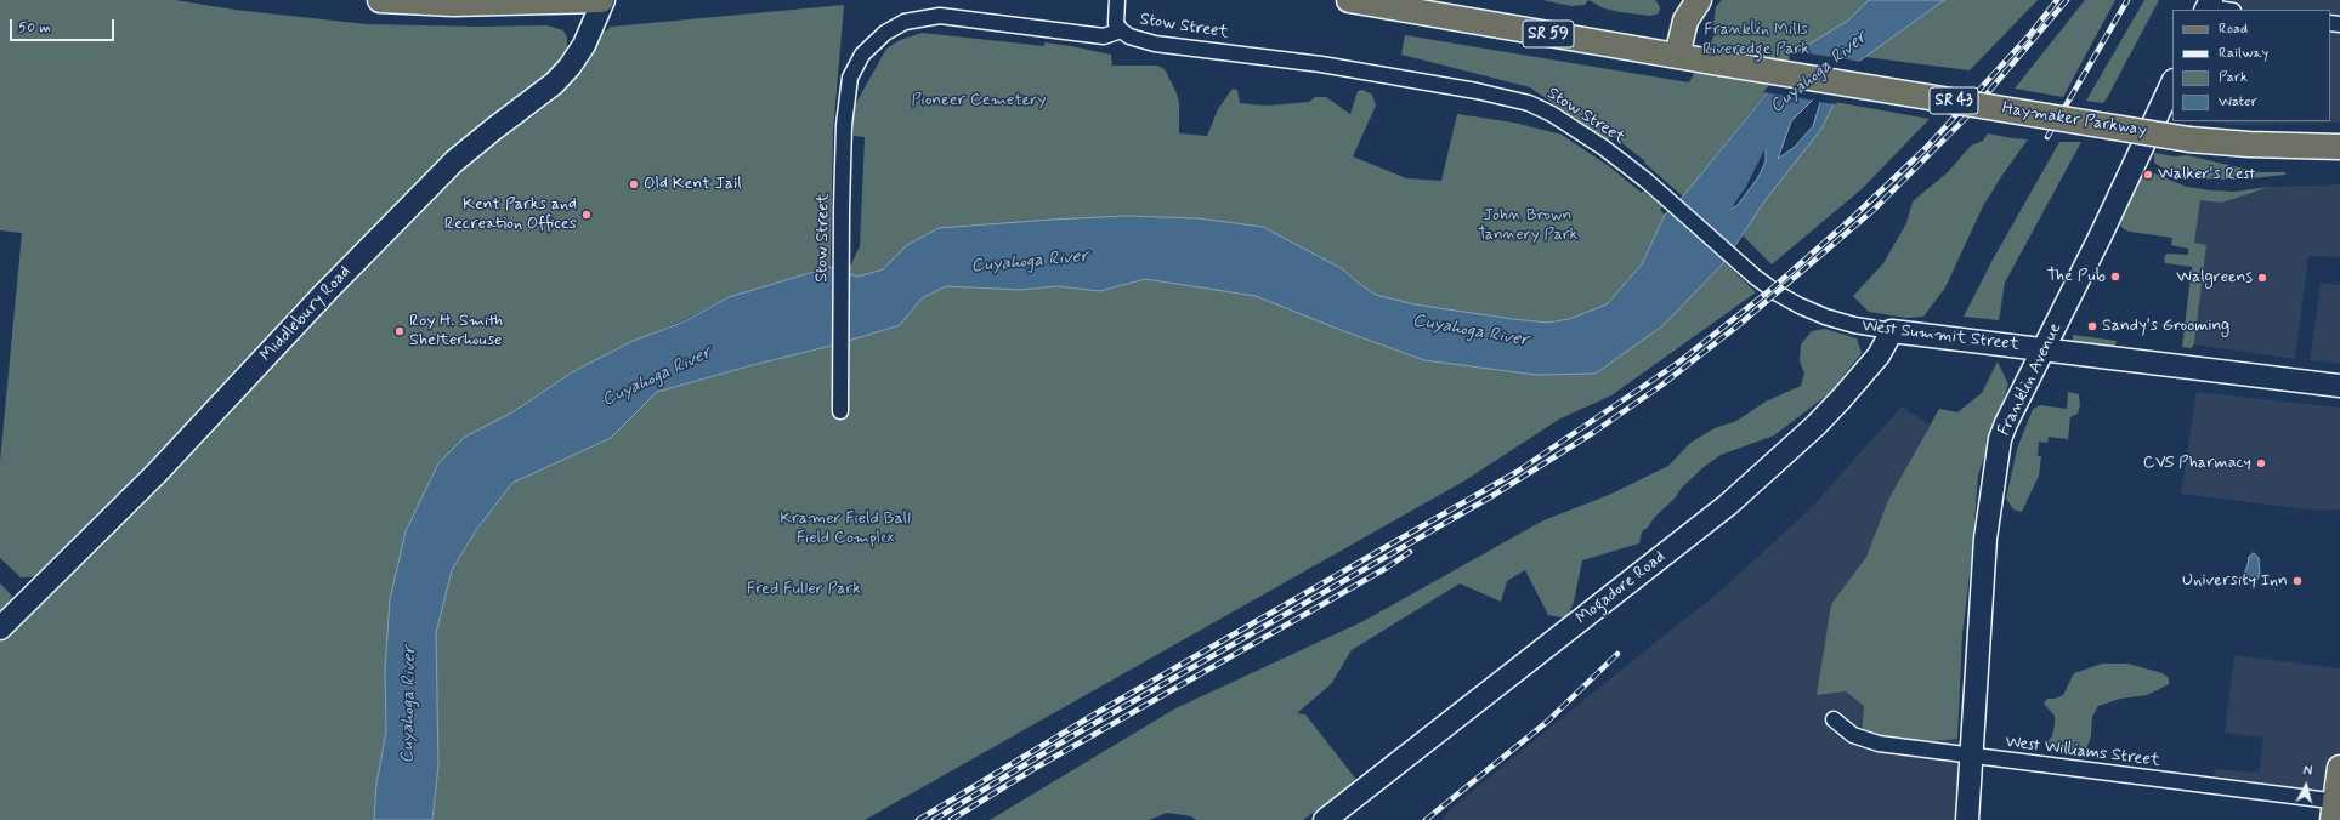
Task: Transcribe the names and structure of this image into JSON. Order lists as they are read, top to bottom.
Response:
{
  "streets": {
    "main road": ["SR 59", "SR 43", "Haymaker Parkway"],
    "street": [
      "Stow Street",
      "Middlebury Road",
      "West Summit Street",
      "Franklin Avenue",
      "Mogadore Road",
      "West Williams Street"
    ]
  },
  "crossings": [
    ["Stow Street", "West Summit Street"],
    ["West Summit Street", "Franklin Avenue"],
    ["West Summit Street", "Mogadore Road"],
    ["Franklin Avenue", "West Williams Street"]
  ],
  "water": ["Cuyahoga River"],
  "parks": [
    "Franklin Mills Riveredge Park",
    "Pioneer Cemetery",
    "John Brown Tannery Park",
    "Kramer Field Ball Field Complex",
    "Fred Fuller Park"
  ],
  "places": [
    "Walker's Rest",
    "Old Kent Jail",
    "Kent Parks and Recreation Offices",
    "The Pub",
    "Walgreens",
    "Sandy's Grooming",
    "Roy H. Smith Shelterhouse",
    "CVS Pharmacy",
    "University Inn"
  ],
  "legend": [
    "Road",
    "Railway",
    "Park",
    "Water"
  ],
  "scale_bar": "50 m",
  "north": "top"
}
